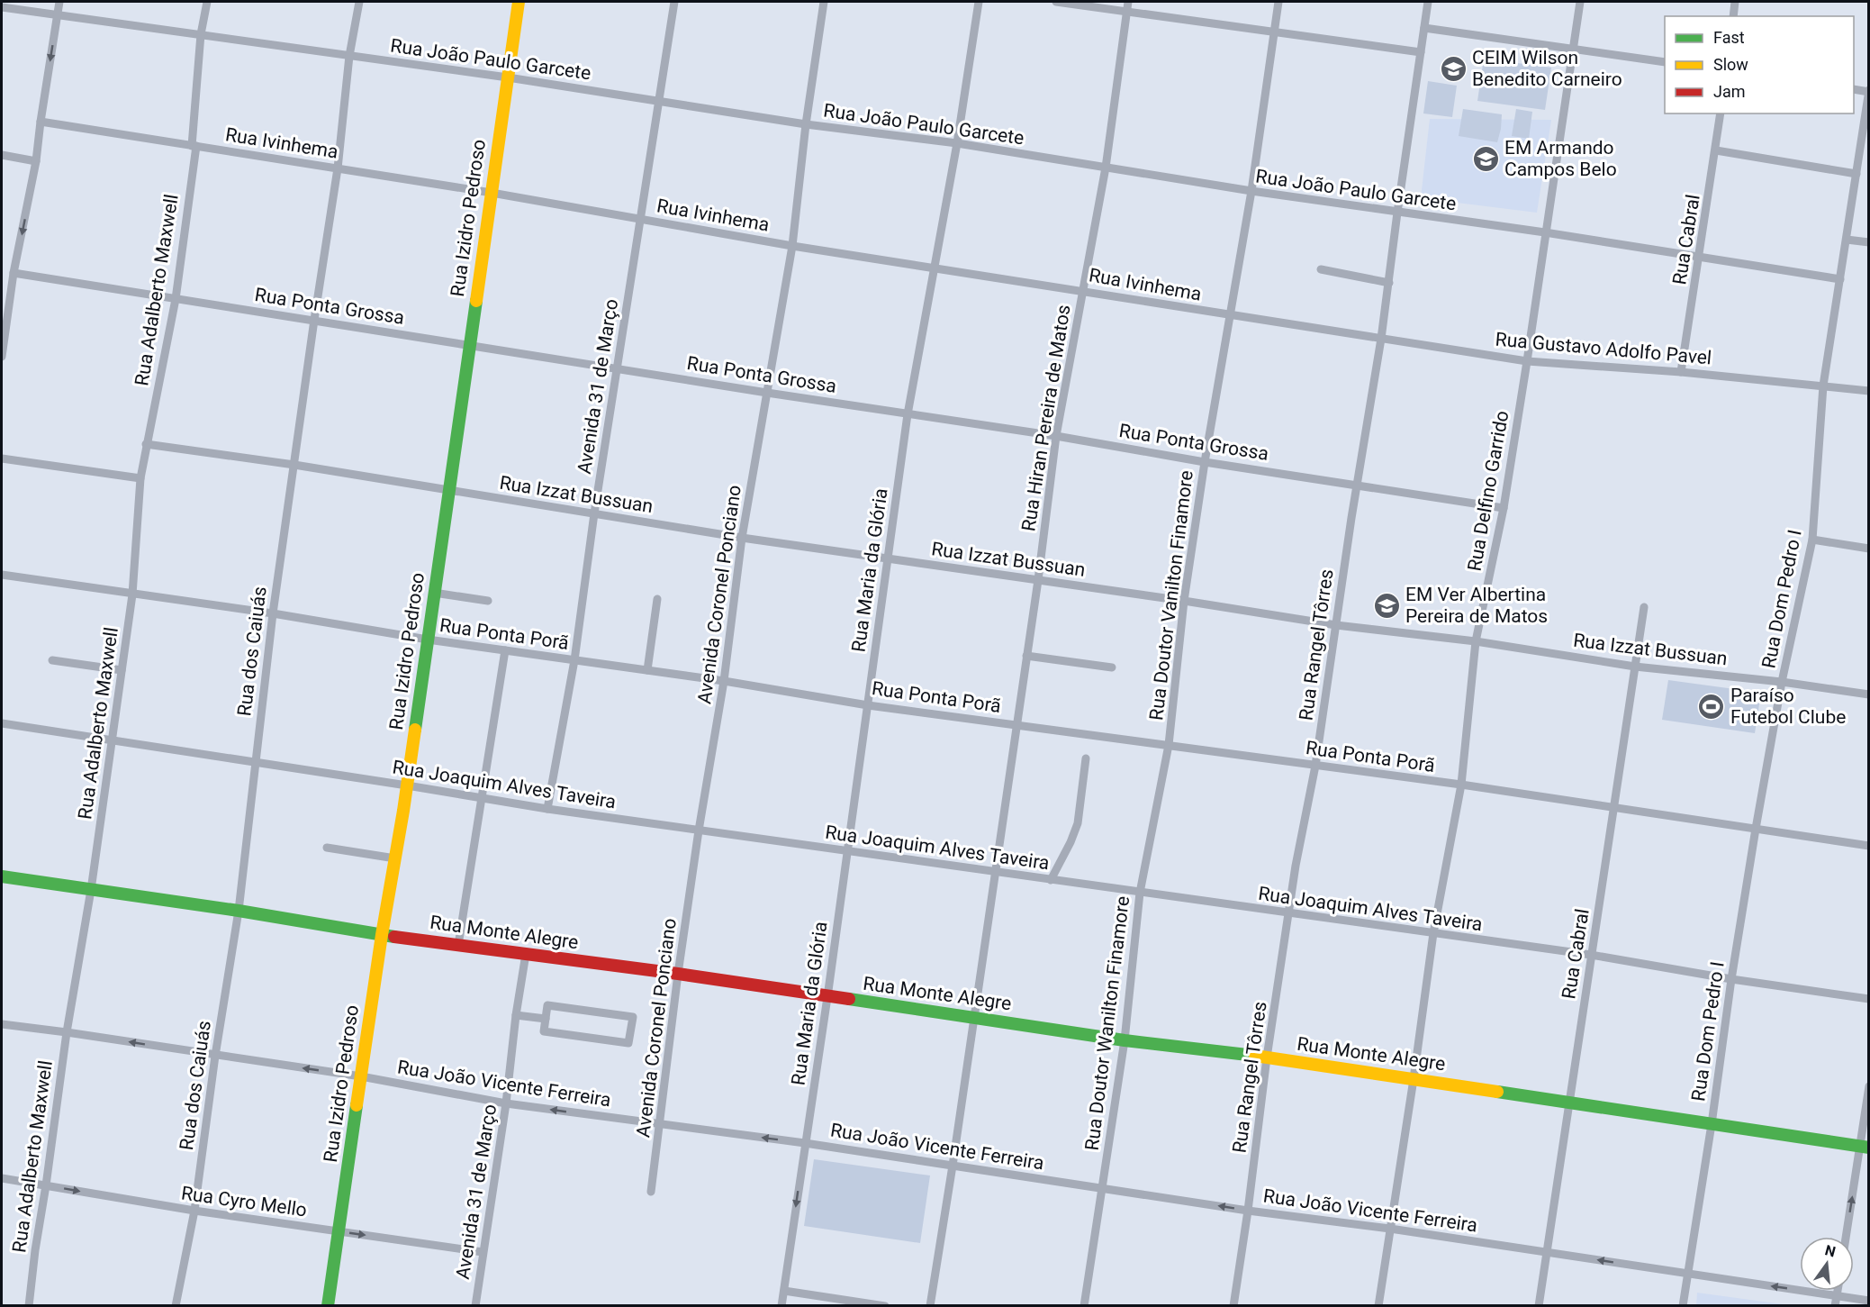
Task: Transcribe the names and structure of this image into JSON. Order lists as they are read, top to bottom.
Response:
{
  "streets": {
    "street": [
      "Rua João Paulo Garcete",
      "Rua Ivinhema",
      "Rua Izidro Pedroso",
      "Rua Cabral",
      "Rua Adalberto Maxwell",
      "Rua Ponta Grossa",
      "Rua Gustavo Adolfo Pavel",
      "Avenida 31 de Março",
      "Rua Hiran Pereira de Matos",
      "Rua Delfino Garrido",
      "Rua Izzat Bussuan",
      "Rua Maria da Glória",
      "Avenida Coronel Ponciano",
      "Rua Doutor Vanilton Finamore",
      "Rua Dom Pedro I",
      "Rua Ponta Porã",
      "Rua Rangel Tôrres",
      "Rua dos Caiuás",
      "Rua Joaquim Alves Taveira",
      "Rua Monte Alegre",
      "Rua Doutor Wanilton Finamore",
      "Rua João Vicente Ferreira",
      "Rua Cyro Mello"
    ]
  },
  "crossings": [
    ["Rua João Paulo Garcete", "Rua Izidro Pedroso"],
    ["Rua João Paulo Garcete", "Rua Cabral"],
    ["Rua João Paulo Garcete", "Rua Adalberto Maxwell"],
    ["Rua João Paulo Garcete", "Avenida 31 de Março"],
    ["Rua João Paulo Garcete", "Rua Hiran Pereira de Matos"],
    ["Rua João Paulo Garcete", "Rua Delfino Garrido"],
    ["Rua João Paulo Garcete", "Rua Maria da Glória"],
    ["Rua João Paulo Garcete", "Avenida Coronel Ponciano"],
    ["Rua João Paulo Garcete", "Rua Doutor Vanilton Finamore"],
    ["Rua João Paulo Garcete", "Rua Dom Pedro I"],
    ["Rua João Paulo Garcete", "Rua Rangel Tôrres"],
    ["Rua João Paulo Garcete", "Rua dos Caiuás"],
    ["Rua Ivinhema", "Rua Izidro Pedroso"],
    ["Rua Ivinhema", "Rua Adalberto Maxwell"],
    ["Rua Ivinhema", "Rua Gustavo Adolfo Pavel"],
    ["Rua Ivinhema", "Avenida 31 de Março"],
    ["Rua Ivinhema", "Rua Hiran Pereira de Matos"],
    ["Rua Ivinhema", "Rua Maria da Glória"],
    ["Rua Ivinhema", "Avenida Coronel Ponciano"],
    ["Rua Ivinhema", "Rua Doutor Vanilton Finamore"],
    ["Rua Ivinhema", "Rua Rangel Tôrres"],
    ["Rua Ivinhema", "Rua dos Caiuás"],
    ["Rua Izidro Pedroso", "Rua Ponta Grossa"],
    ["Rua Izidro Pedroso", "Rua Izzat Bussuan"],
    ["Rua Izidro Pedroso", "Rua Ponta Porã"],
    ["Rua Izidro Pedroso", "Rua Joaquim Alves Taveira"],
    ["Rua Izidro Pedroso", "Rua Monte Alegre"],
    ["Rua Izidro Pedroso", "Rua João Vicente Ferreira"],
    ["Rua Izidro Pedroso", "Rua Cyro Mello"],
    ["Rua Cabral", "Rua Gustavo Adolfo Pavel"],
    ["Rua Cabral", "Rua Izzat Bussuan"],
    ["Rua Cabral", "Rua Ponta Porã"],
    ["Rua Cabral", "Rua Joaquim Alves Taveira"],
    ["Rua Cabral", "Rua Monte Alegre"],
    ["Rua Cabral", "Rua João Vicente Ferreira"],
    ["Rua Adalberto Maxwell", "Rua Ponta Grossa"],
    ["Rua Adalberto Maxwell", "Rua Izzat Bussuan"],
    ["Rua Adalberto Maxwell", "Rua Ponta Porã"],
    ["Rua Adalberto Maxwell", "Rua Joaquim Alves Taveira"],
    ["Rua Adalberto Maxwell", "Rua Monte Alegre"],
    ["Rua Adalberto Maxwell", "Rua João Vicente Ferreira"],
    ["Rua Adalberto Maxwell", "Rua Cyro Mello"],
    ["Rua Ponta Grossa", "Avenida 31 de Março"],
    ["Rua Ponta Grossa", "Rua Hiran Pereira de Matos"],
    ["Rua Ponta Grossa", "Rua Delfino Garrido"],
    ["Rua Ponta Grossa", "Rua Maria da Glória"],
    ["Rua Ponta Grossa", "Avenida Coronel Ponciano"],
    ["Rua Ponta Grossa", "Rua Doutor Vanilton Finamore"],
    ["Rua Ponta Grossa", "Rua Rangel Tôrres"],
    ["Rua Ponta Grossa", "Rua dos Caiuás"],
    ["Rua Gustavo Adolfo Pavel", "Rua Delfino Garrido"],
    ["Rua Gustavo Adolfo Pavel", "Rua Dom Pedro I"],
    ["Rua Gustavo Adolfo Pavel", "Rua Rangel Tôrres"],
    ["Avenida 31 de Março", "Rua Izzat Bussuan"],
    ["Avenida 31 de Março", "Rua Ponta Porã"],
    ["Avenida 31 de Março", "Rua Joaquim Alves Taveira"],
    ["Avenida 31 de Março", "Rua Monte Alegre"],
    ["Avenida 31 de Março", "Rua João Vicente Ferreira"],
    ["Avenida 31 de Março", "Rua Cyro Mello"],
    ["Rua Hiran Pereira de Matos", "Rua Izzat Bussuan"],
    ["Rua Hiran Pereira de Matos", "Rua Ponta Porã"],
    ["Rua Hiran Pereira de Matos", "Rua Joaquim Alves Taveira"],
    ["Rua Hiran Pereira de Matos", "Rua Monte Alegre"],
    ["Rua Hiran Pereira de Matos", "Rua João Vicente Ferreira"],
    ["Rua Delfino Garrido", "Rua Izzat Bussuan"],
    ["Rua Delfino Garrido", "Rua Ponta Porã"],
    ["Rua Delfino Garrido", "Rua Joaquim Alves Taveira"],
    ["Rua Delfino Garrido", "Rua Monte Alegre"],
    ["Rua Delfino Garrido", "Rua João Vicente Ferreira"],
    ["Rua Izzat Bussuan", "Rua Maria da Glória"],
    ["Rua Izzat Bussuan", "Avenida Coronel Ponciano"],
    ["Rua Izzat Bussuan", "Rua Doutor Vanilton Finamore"],
    ["Rua Izzat Bussuan", "Rua Dom Pedro I"],
    ["Rua Izzat Bussuan", "Rua Rangel Tôrres"],
    ["Rua Izzat Bussuan", "Rua dos Caiuás"],
    ["Rua Maria da Glória", "Rua Ponta Porã"],
    ["Rua Maria da Glória", "Rua Joaquim Alves Taveira"],
    ["Rua Maria da Glória", "Rua Monte Alegre"],
    ["Rua Maria da Glória", "Rua João Vicente Ferreira"],
    ["Avenida Coronel Ponciano", "Rua Ponta Porã"],
    ["Avenida Coronel Ponciano", "Rua Joaquim Alves Taveira"],
    ["Avenida Coronel Ponciano", "Rua Monte Alegre"],
    ["Avenida Coronel Ponciano", "Rua João Vicente Ferreira"],
    ["Rua Doutor Vanilton Finamore", "Rua Ponta Porã"],
    ["Rua Doutor Vanilton Finamore", "Rua Doutor Wanilton Finamore"],
    ["Rua Dom Pedro I", "Rua Ponta Porã"],
    ["Rua Dom Pedro I", "Rua Joaquim Alves Taveira"],
    ["Rua Dom Pedro I", "Rua Monte Alegre"],
    ["Rua Dom Pedro I", "Rua João Vicente Ferreira"],
    ["Rua Ponta Porã", "Rua Rangel Tôrres"],
    ["Rua Ponta Porã", "Rua dos Caiuás"],
    ["Rua Ponta Porã", "Rua Doutor Wanilton Finamore"],
    ["Rua Rangel Tôrres", "Rua Joaquim Alves Taveira"],
    ["Rua Rangel Tôrres", "Rua Monte Alegre"],
    ["Rua Rangel Tôrres", "Rua João Vicente Ferreira"],
    ["Rua dos Caiuás", "Rua Joaquim Alves Taveira"],
    ["Rua dos Caiuás", "Rua Monte Alegre"],
    ["Rua dos Caiuás", "Rua João Vicente Ferreira"],
    ["Rua dos Caiuás", "Rua Cyro Mello"],
    ["Rua Joaquim Alves Taveira", "Rua Doutor Wanilton Finamore"],
    ["Rua Monte Alegre", "Rua Doutor Wanilton Finamore"],
    ["Rua Doutor Wanilton Finamore", "Rua João Vicente Ferreira"]
  ],
  "one_way": ["Rua João Vicente Ferreira", "Rua Cyro Mello"],
  "places": {
    "school or university": ["CEIM Wilson Benedito Carneiro", "EM Armando Campos Belo", "EM Ver Albertina Pereira de Matos"],
    "sports": ["Paraíso Futebol Clube"]
  },
  "legend": ["Fast", "Slow", "Jam"],
  "north": "top"
}
